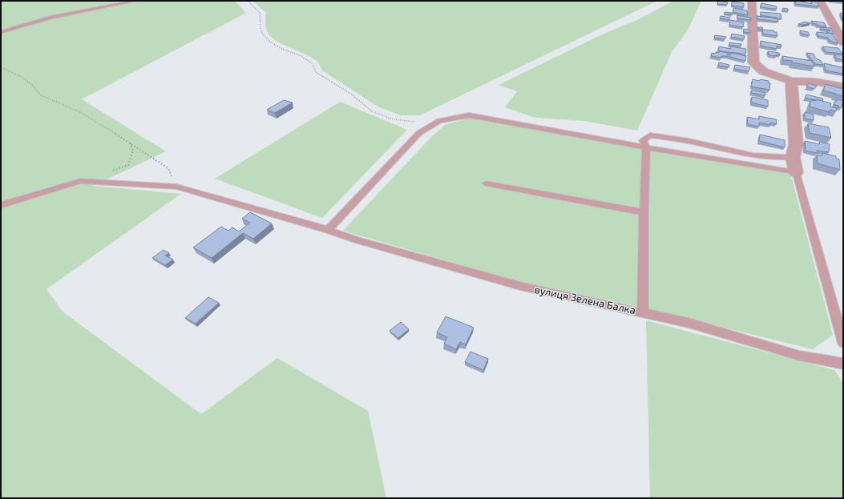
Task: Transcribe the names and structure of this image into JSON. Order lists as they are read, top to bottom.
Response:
{
  "streets": {
    "lane": ["вулиця Зелена Балка"]
  }
}
